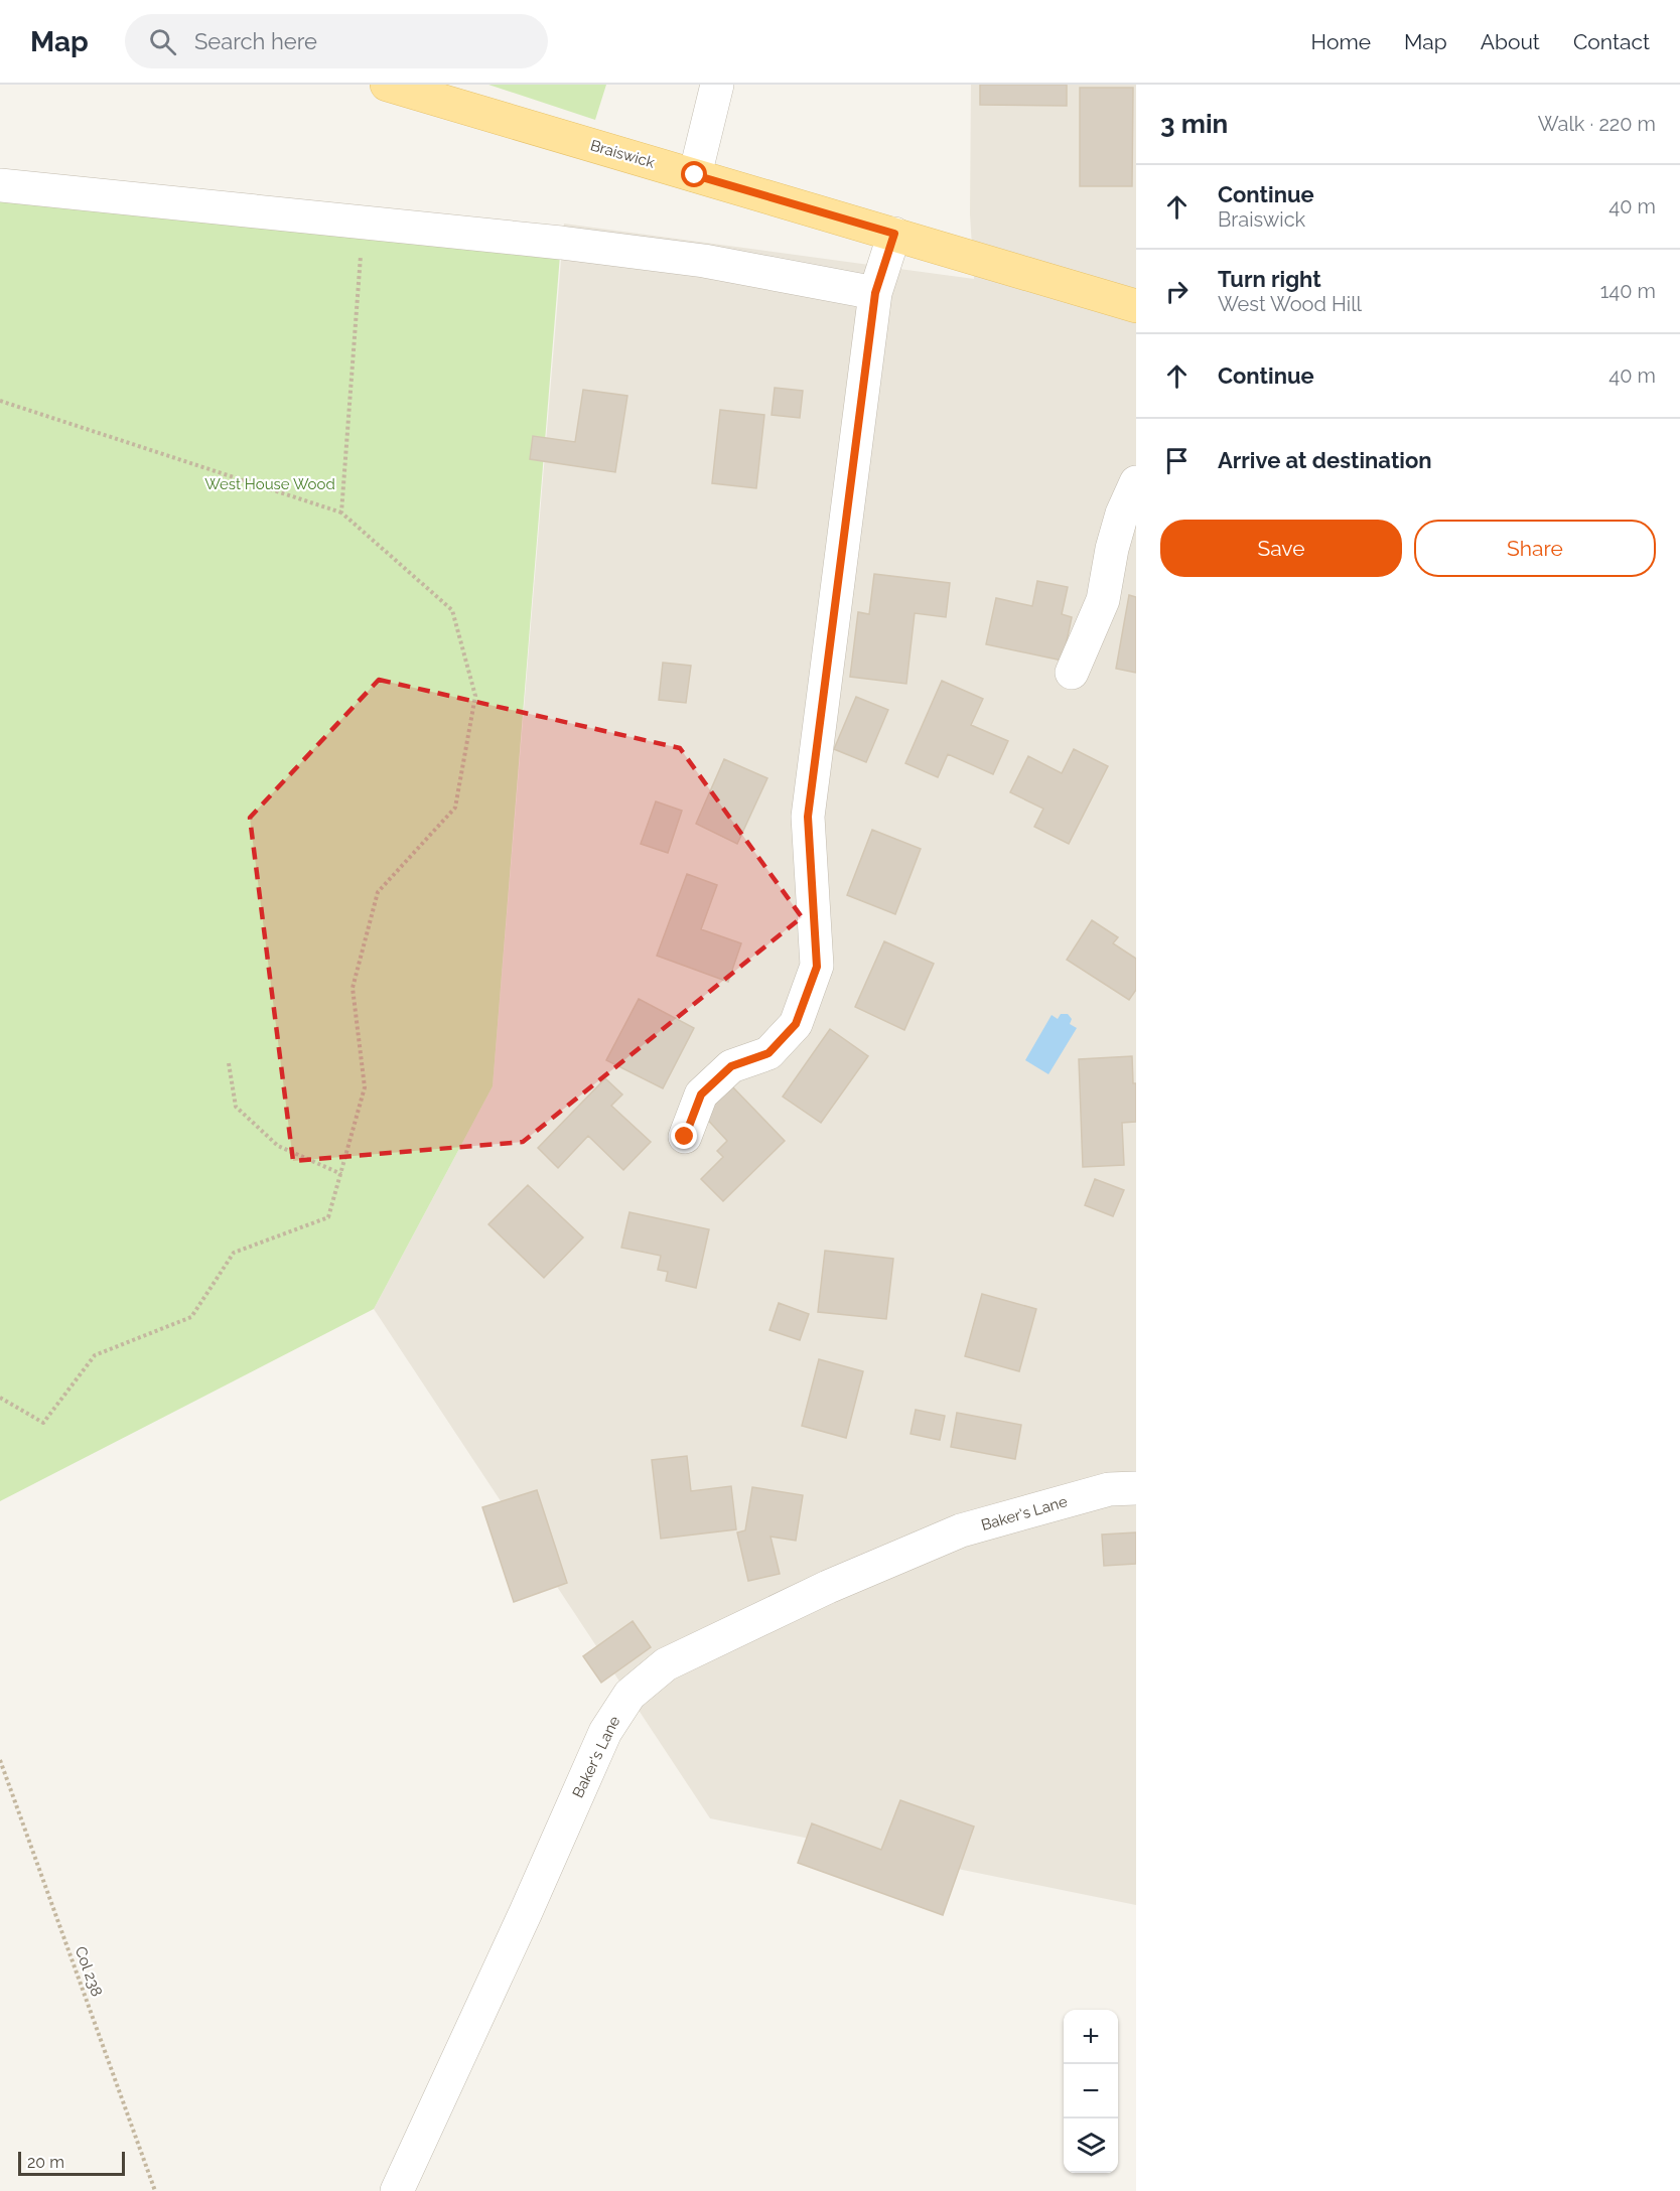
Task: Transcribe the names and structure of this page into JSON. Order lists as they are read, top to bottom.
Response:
{
  "streets": {
    "main road": ["Braiswick"],
    "street": ["Baker's Lane"],
    "path": ["Col 238"]
  },
  "parks": ["West House Wood"],
  "scale_bar": "20 m",
  "page": {
    "header": "Map",
    "search": "Search here",
    "nav": [
      "Home",
      "Map",
      "About",
      "Contact"
    ],
    "heading": ["3 min", "Walk · 220 m"],
    "list": [
      ["Continue", "Braiswick", "40 m"],
      ["Turn right", "West Wood Hill", "140 m"],
      ["Continue", "40 m"],
      "Arrive at destination"
    ],
    "buttons": ["Save", "Share"],
    "map_buttons": ["+", "−"],
    "scale": "20 m"
  }
}
